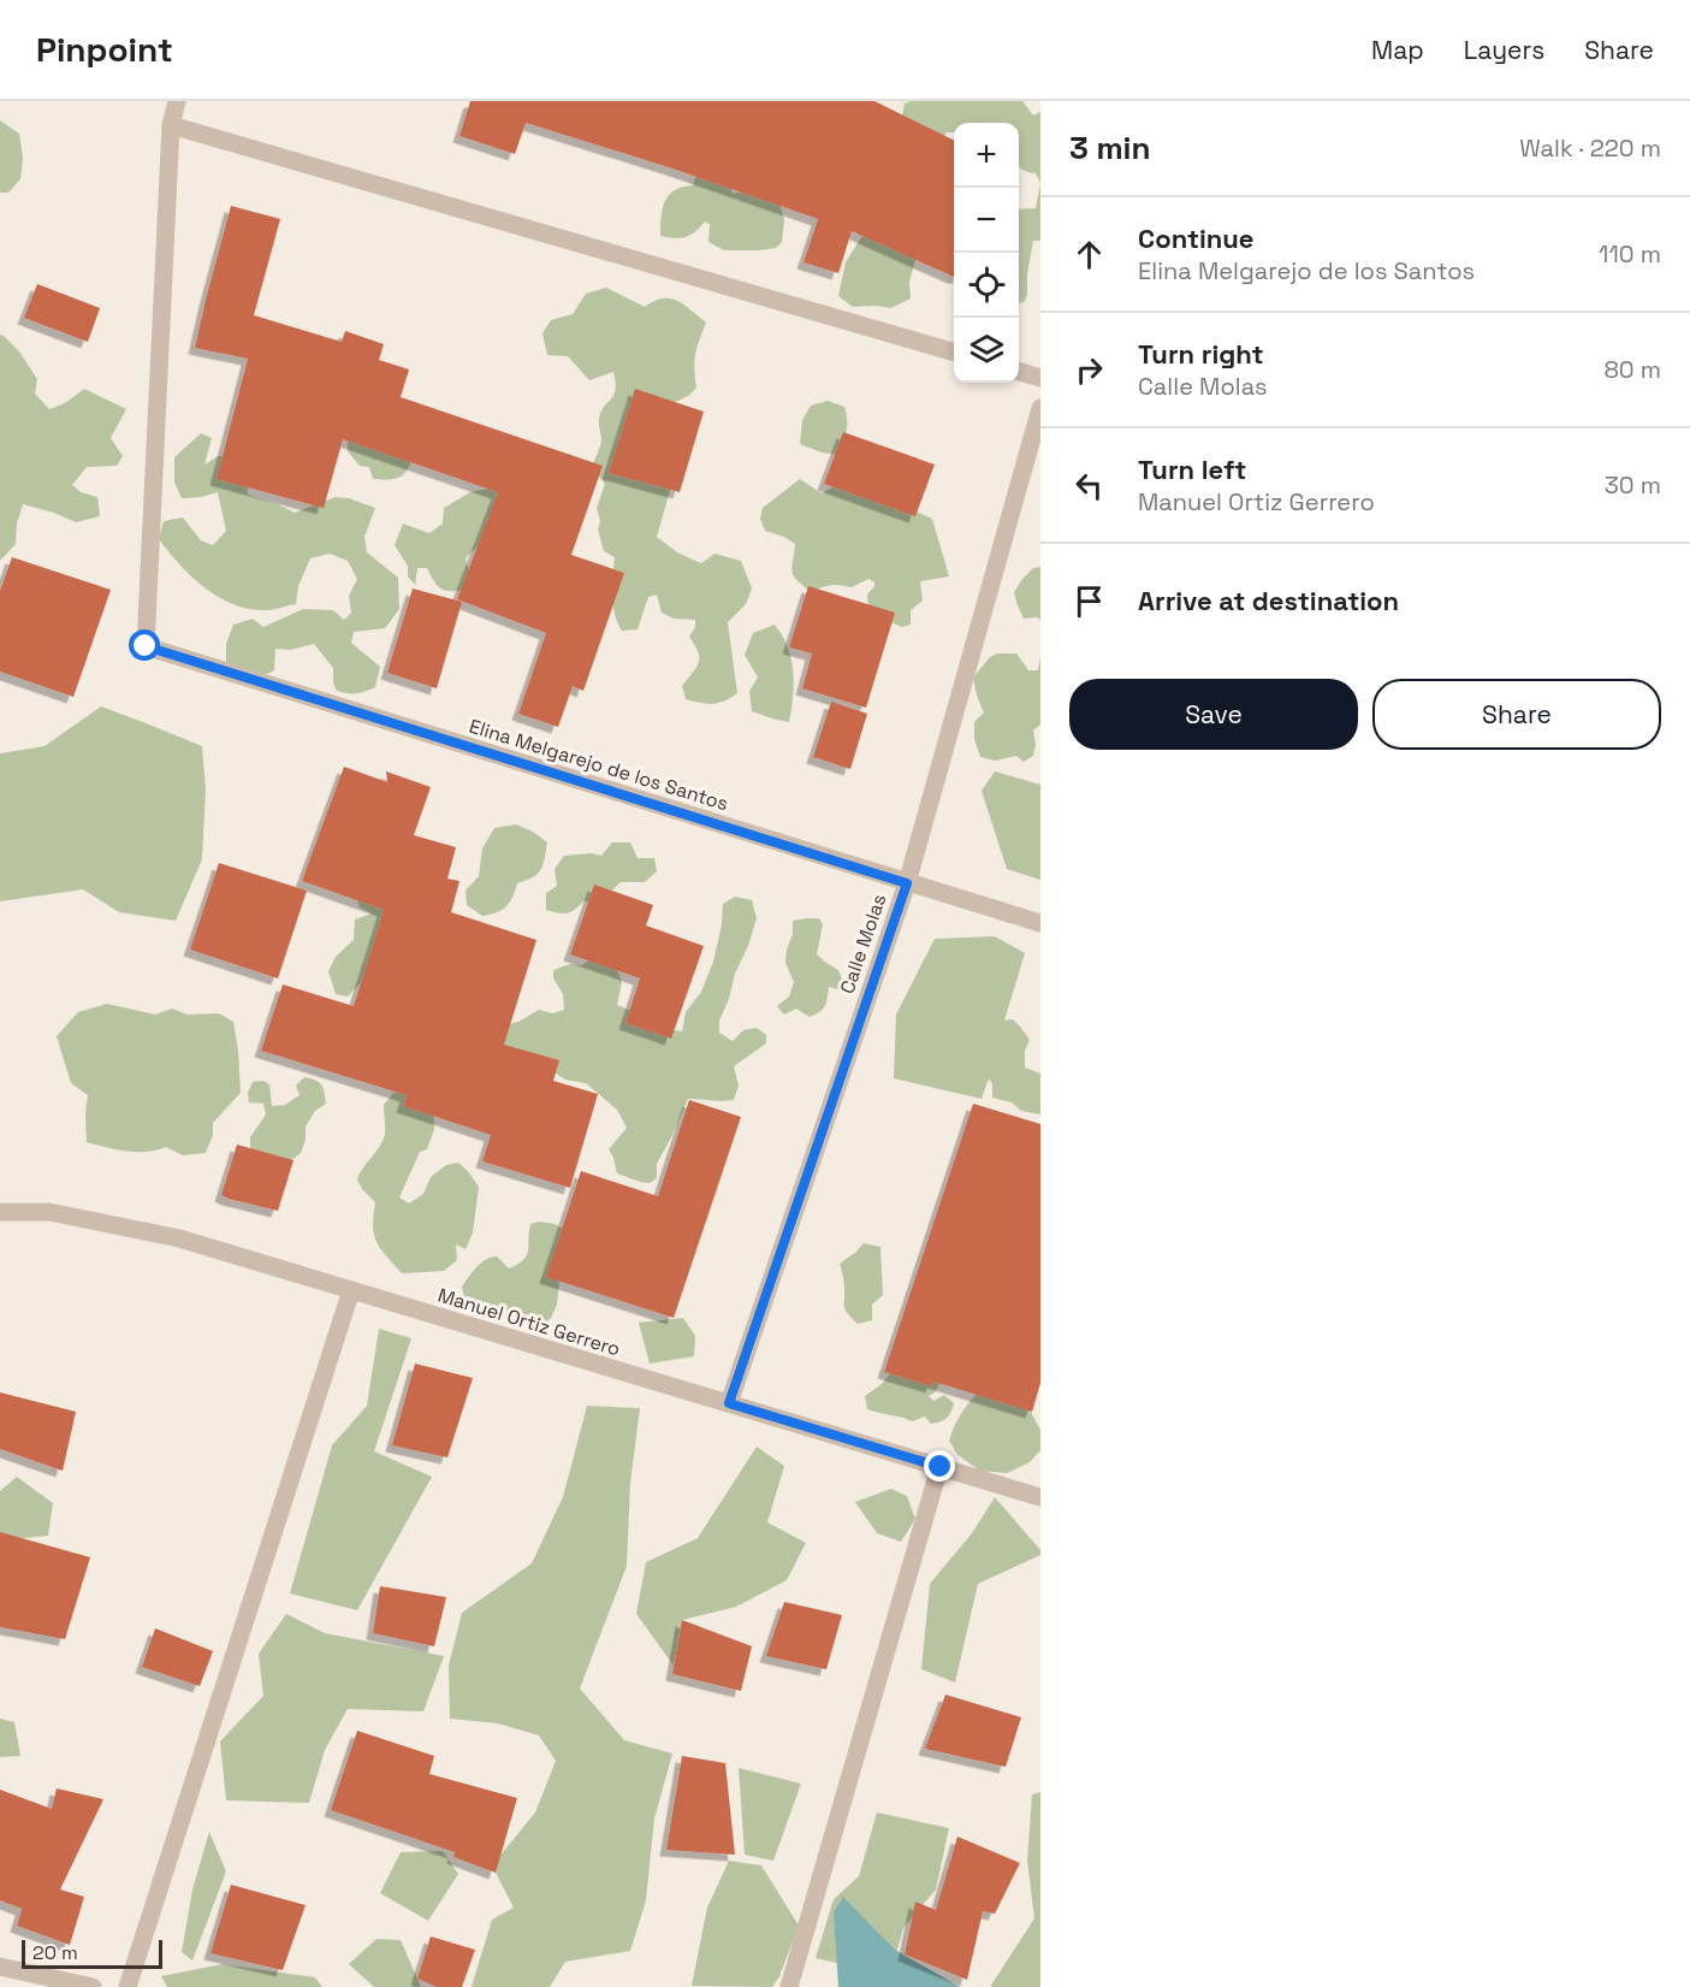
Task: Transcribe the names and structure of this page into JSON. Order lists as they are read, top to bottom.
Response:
{
  "streets": {
    "street": ["Elina Melgarejo de los Santos", "Calle Molas", "Manuel Ortiz Gerrero"]
  },
  "crossings": [
    ["Elina Melgarejo de los Santos", "Calle Molas"],
    ["Calle Molas", "Manuel Ortiz Gerrero"]
  ],
  "scale_bar": "20 m",
  "page": {
    "header": "Pinpoint",
    "nav": ["Map", "Layers", "Share"],
    "heading": ["3 min", "Walk · 220 m"],
    "map_buttons": ["+", "−"],
    "list": [
      ["Continue", "Elina Melgarejo de los Santos", "110 m"],
      ["Turn right", "Calle Molas", "80 m"],
      ["Turn left", "Manuel Ortiz Gerrero", "30 m"],
      "Arrive at destination"
    ],
    "buttons": ["Save", "Share"],
    "scale": "20 m"
  }
}
